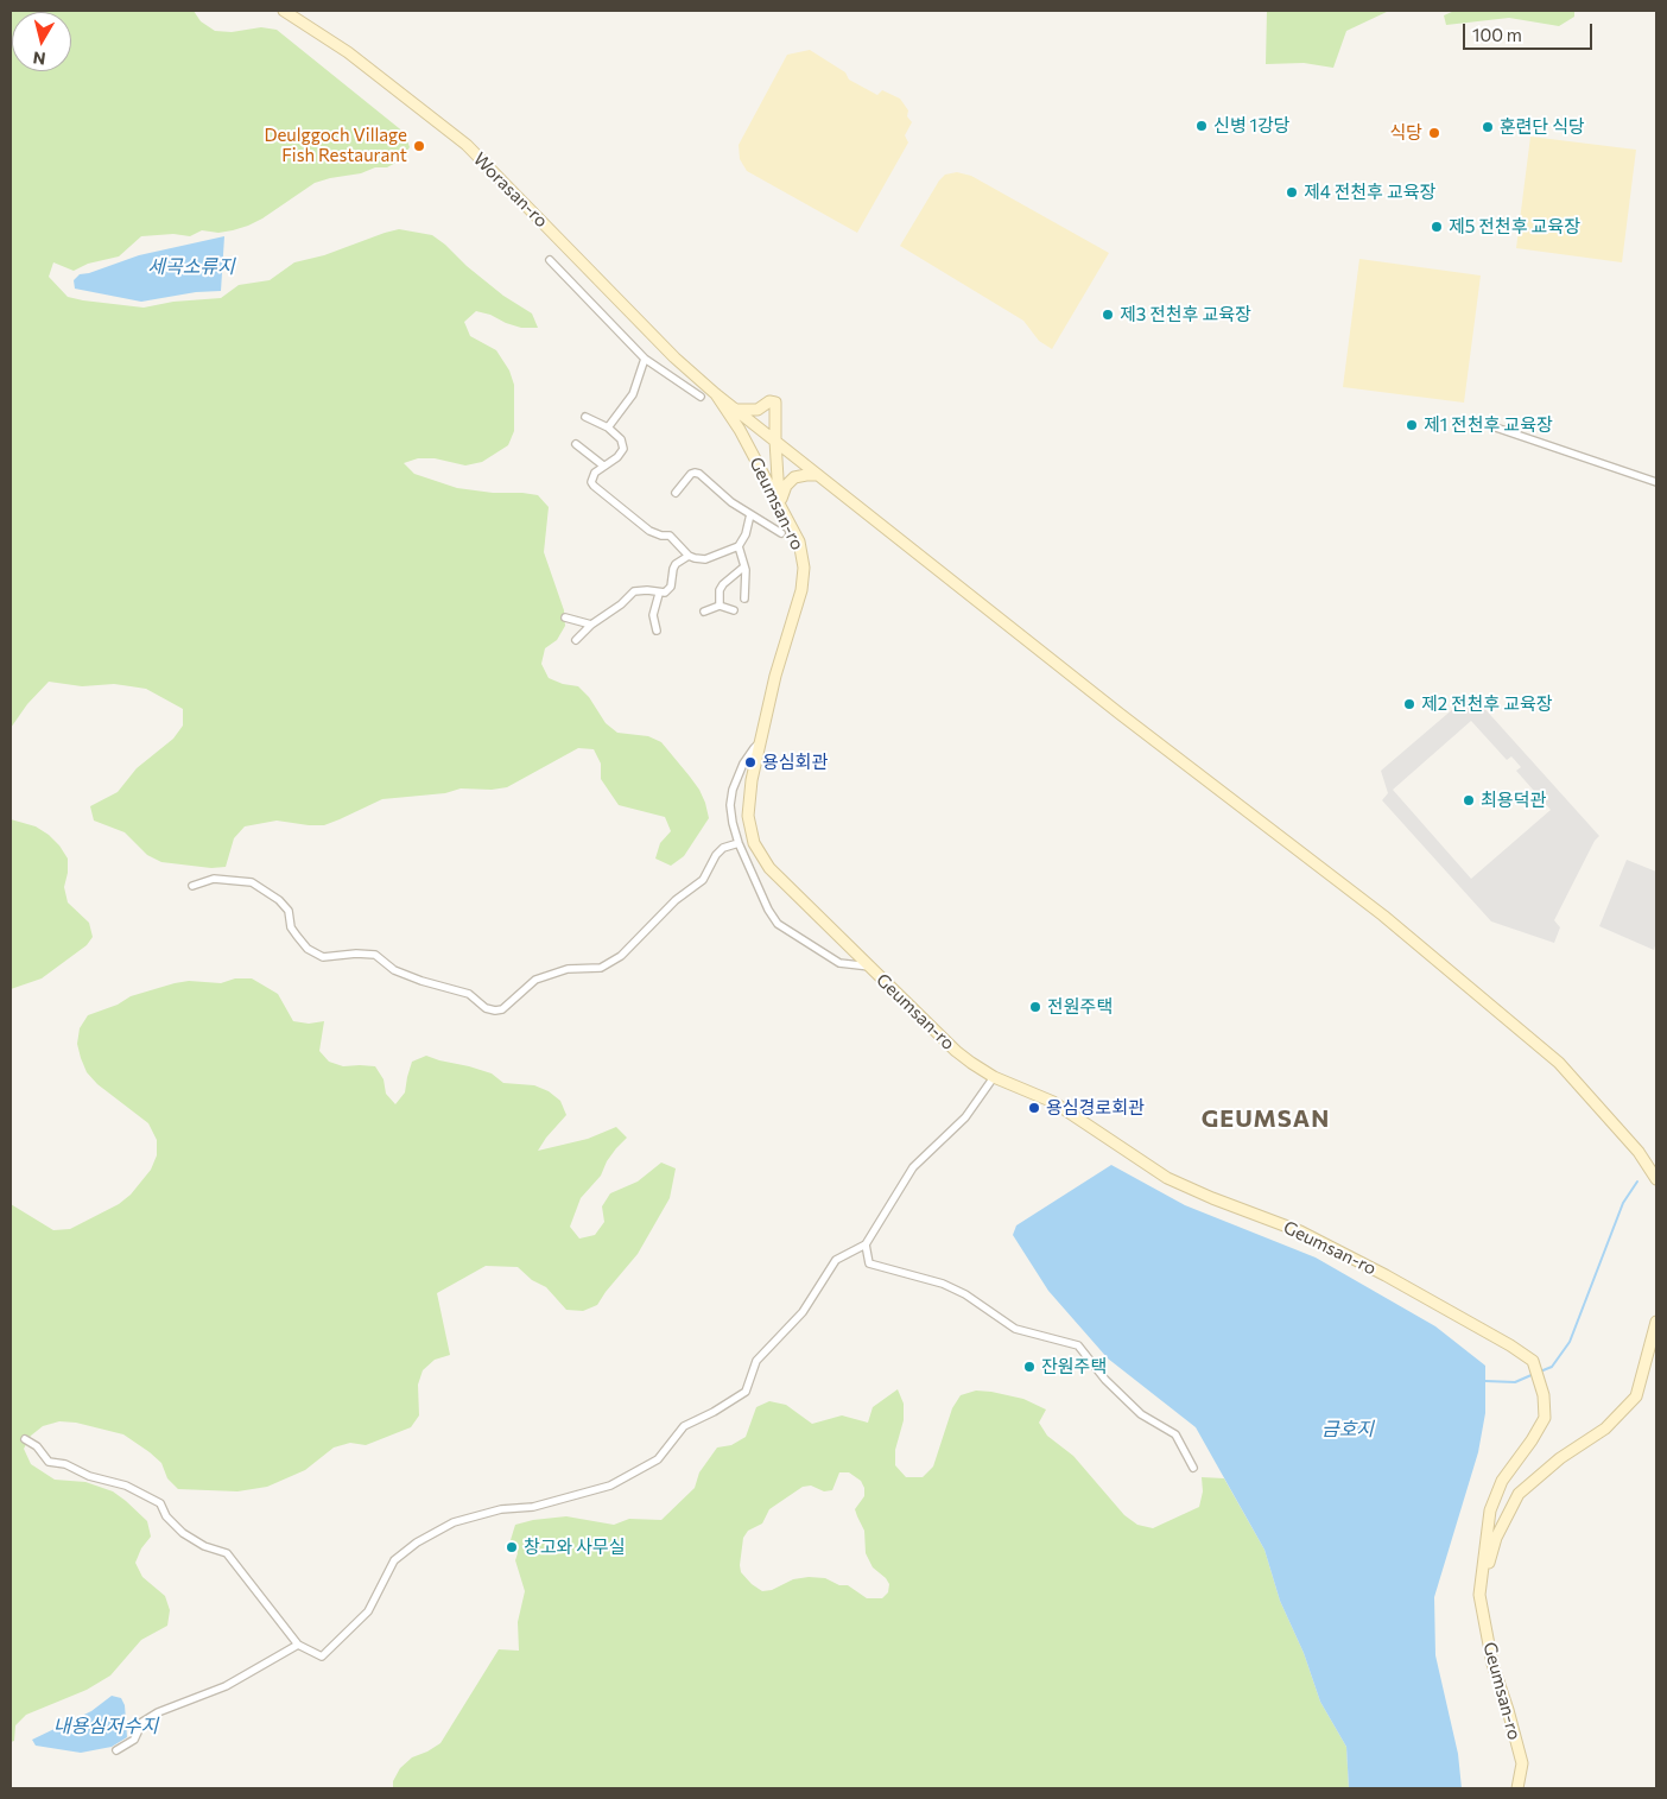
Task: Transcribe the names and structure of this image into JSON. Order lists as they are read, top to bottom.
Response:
{
  "streets": {
    "street": ["Worasan-ro", "Geumsan-ro"]
  },
  "crossings": [
    ["Worasan-ro", "Geumsan-ro"]
  ],
  "districts": ["GEUMSAN"],
  "water": ["세곡소류지", "금호지", "내용심저수지"],
  "places": [
    "신병 1강당",
    "훈련단 식당",
    "식당",
    "Deulggoch Village Fish Restaurant",
    "제4 전천후 교육장",
    "제5 전천후 교육장",
    "제3 전천후 교육장",
    "제1 전천후 교육장",
    "제2 전천후 교육장",
    "용심회관",
    "최용덕관",
    "전원주택",
    "용심경로회관",
    "잔원주택",
    "창고와 사무실"
  ],
  "scale_bar": "100 m",
  "north": "bottom"
}
